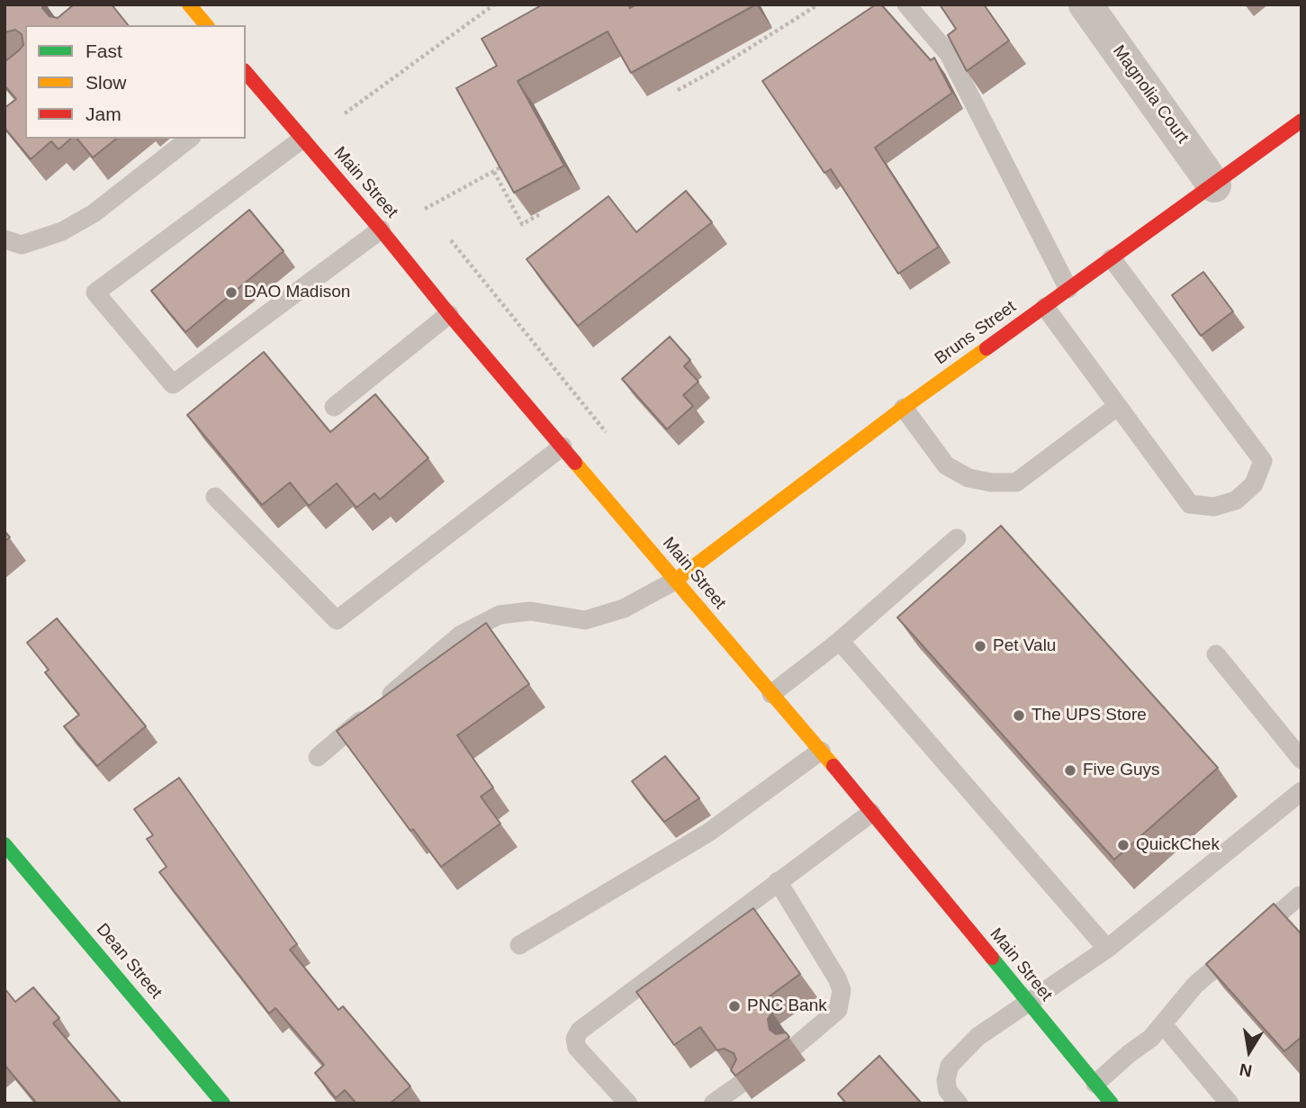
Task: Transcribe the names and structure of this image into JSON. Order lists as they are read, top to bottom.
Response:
{
  "streets": {
    "main road": ["Main Street", "Bruns Street", "Dean Street"],
    "street": ["Magnolia Court"]
  },
  "crossings": [
    ["Magnolia Court", "Bruns Street"],
    ["Main Street", "Bruns Street"]
  ],
  "places": [
    "DAO Madison",
    "Pet Valu",
    "The UPS Store",
    "Five Guys",
    "QuickChek",
    "PNC Bank"
  ],
  "legend": ["Fast", "Slow", "Jam"],
  "north": "bottom"
}
